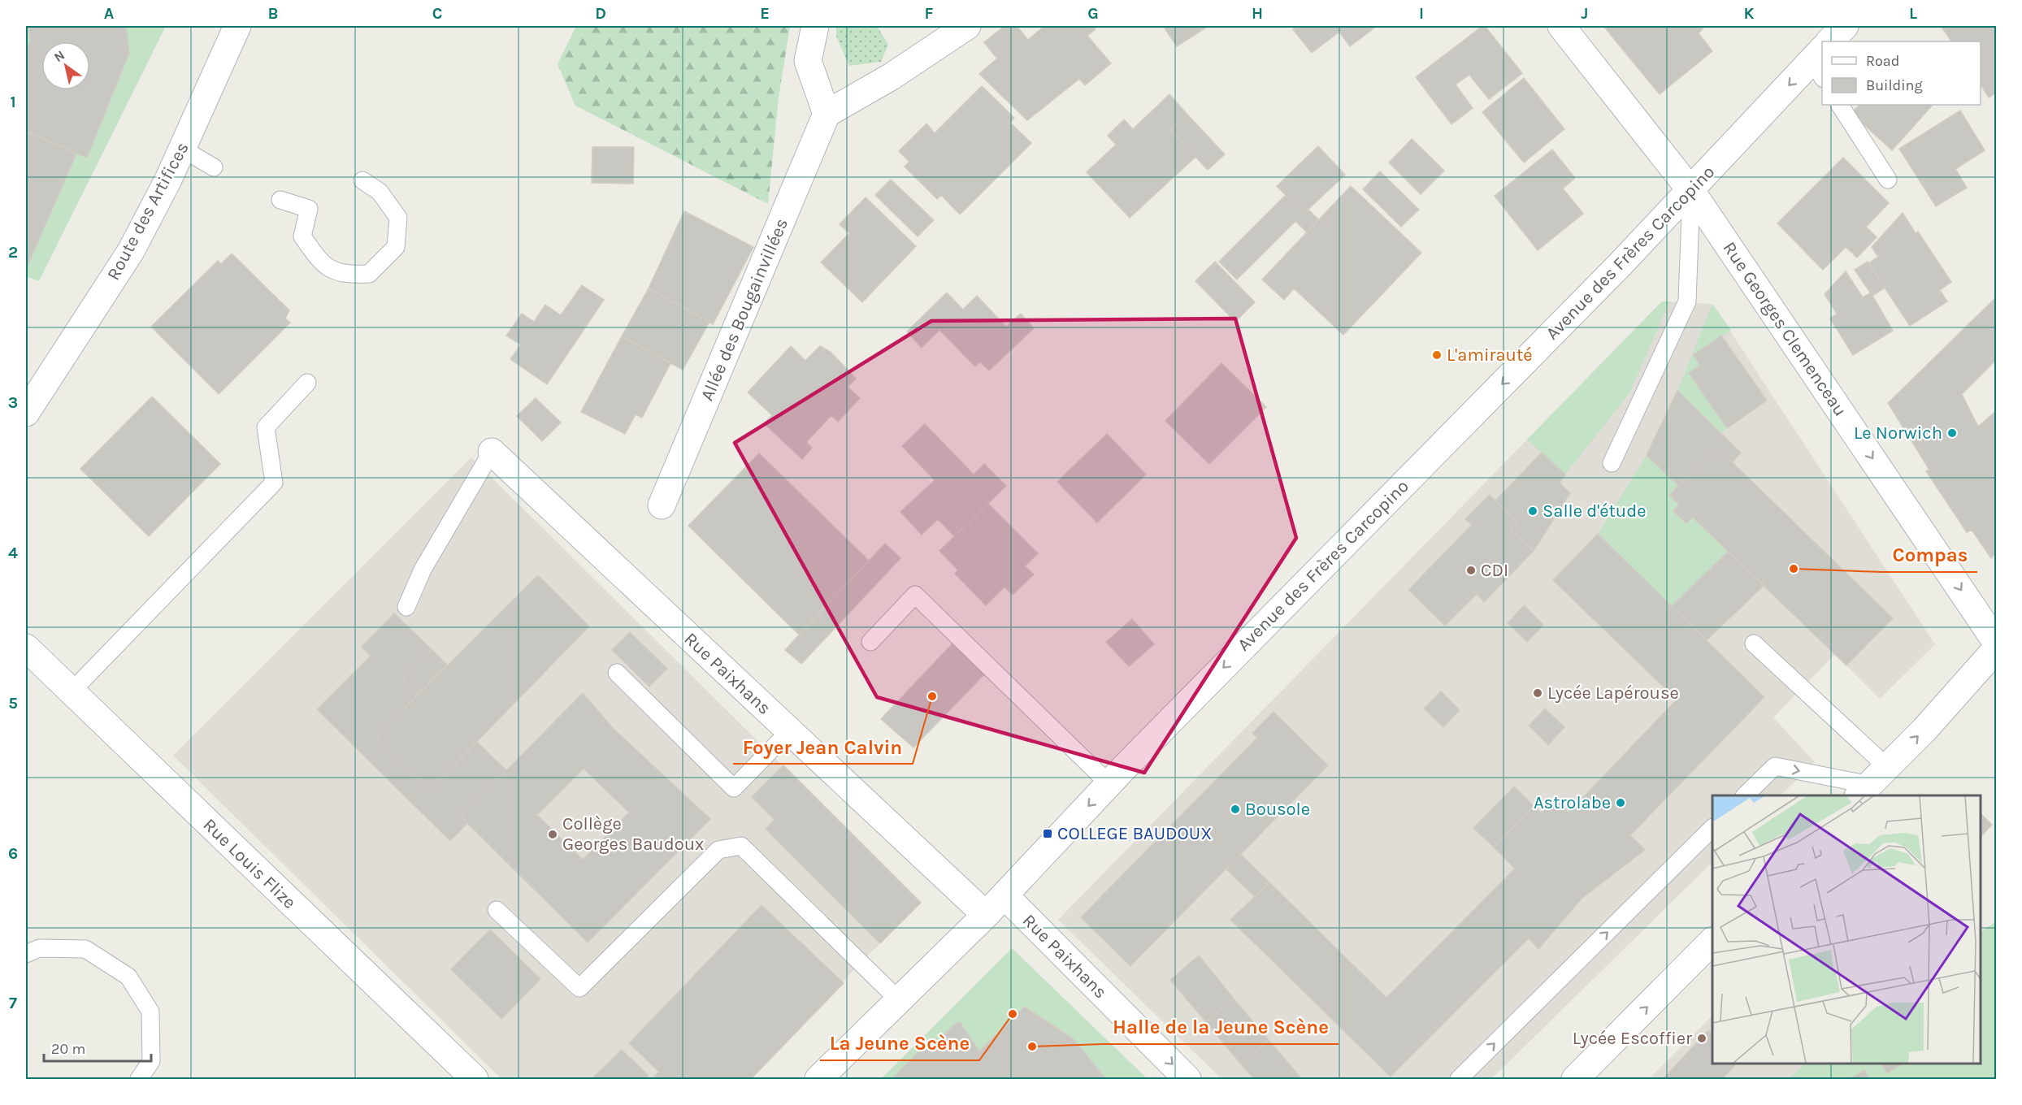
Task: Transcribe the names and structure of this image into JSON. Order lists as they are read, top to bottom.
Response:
{
  "streets": {
    "street": [
      "Route des Artifices",
      "Avenue des Frères Carcopino",
      "Allée des Bougainvillées",
      "Rue Georges Clemenceau",
      "Rue Paixhans",
      "Rue Louis Flize"
    ]
  },
  "crossings": [
    ["Avenue des Frères Carcopino", "Rue Georges Clemenceau"],
    ["Avenue des Frères Carcopino", "Rue Paixhans"]
  ],
  "one_way": ["Avenue des Frères Carcopino", "Rue Georges Clemenceau"],
  "places": {
    "other": [
      "L'amirauté",
      "Le Norwich",
      "Salle d'étude",
      "Compas",
      "CDI",
      "Lycée Lapérouse",
      "Foyer Jean Calvin",
      "Astrolabe",
      "Bousole",
      "Collège Georges Baudoux",
      "La Jeune Scène",
      "Lycée Escoffier",
      "Halle de la Jeune Scène"
    ],
    "transit": ["COLLEGE BAUDOUX"]
  },
  "legend": ["Road", "Building"],
  "scale_bar": "20 m",
  "north": "top left",
  "grid": {
    "columns": [
      "A",
      "B",
      "C",
      "D",
      "E",
      "F",
      "G",
      "H",
      "I",
      "J",
      "K",
      "L"
    ],
    "rows": [
      "1",
      "2",
      "3",
      "4",
      "5",
      "6",
      "7"
    ]
  }
}
